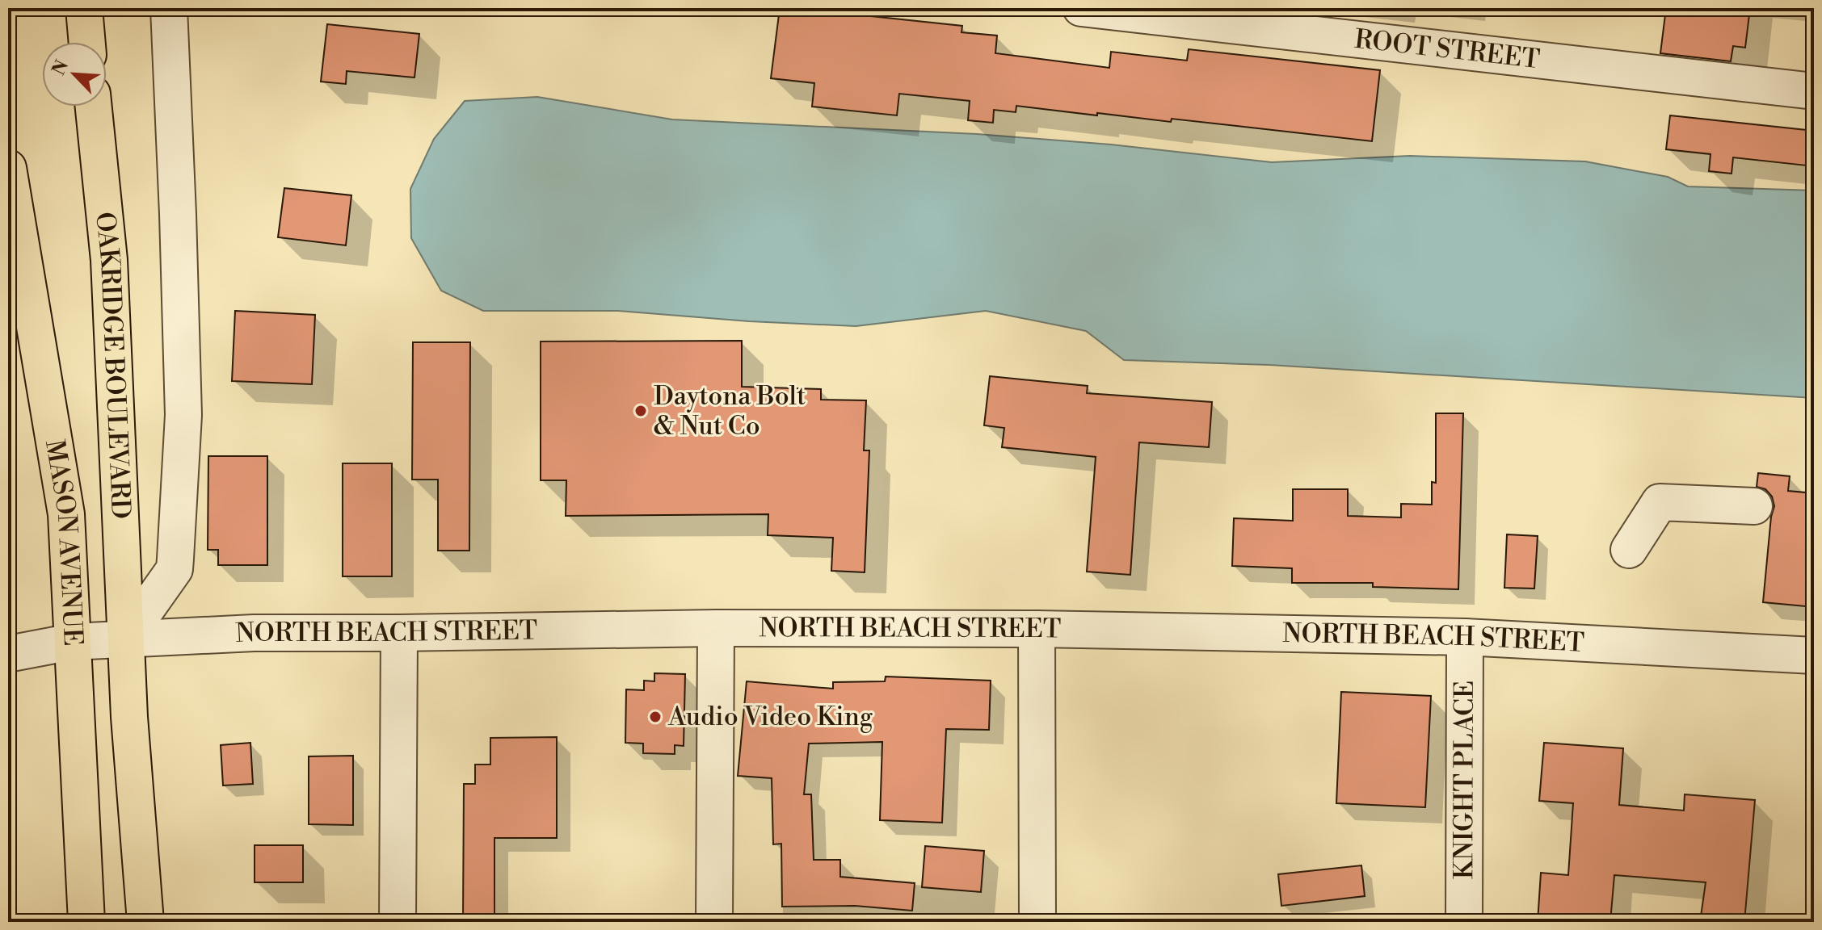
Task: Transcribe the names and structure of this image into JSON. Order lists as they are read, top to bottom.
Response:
{
  "streets": {
    "main road": ["OAKRIDGE BOULEVARD", "MASON AVENUE"],
    "street": ["ROOT STREET", "NORTH BEACH STREET", "KNIGHT PLACE"]
  },
  "crossings": [
    ["OAKRIDGE BOULEVARD", "NORTH BEACH STREET"],
    ["MASON AVENUE", "NORTH BEACH STREET"],
    ["NORTH BEACH STREET", "KNIGHT PLACE"]
  ],
  "places": ["Daytona Bolt & Nut Co", "Audio Video King"],
  "north": "top left"
}
